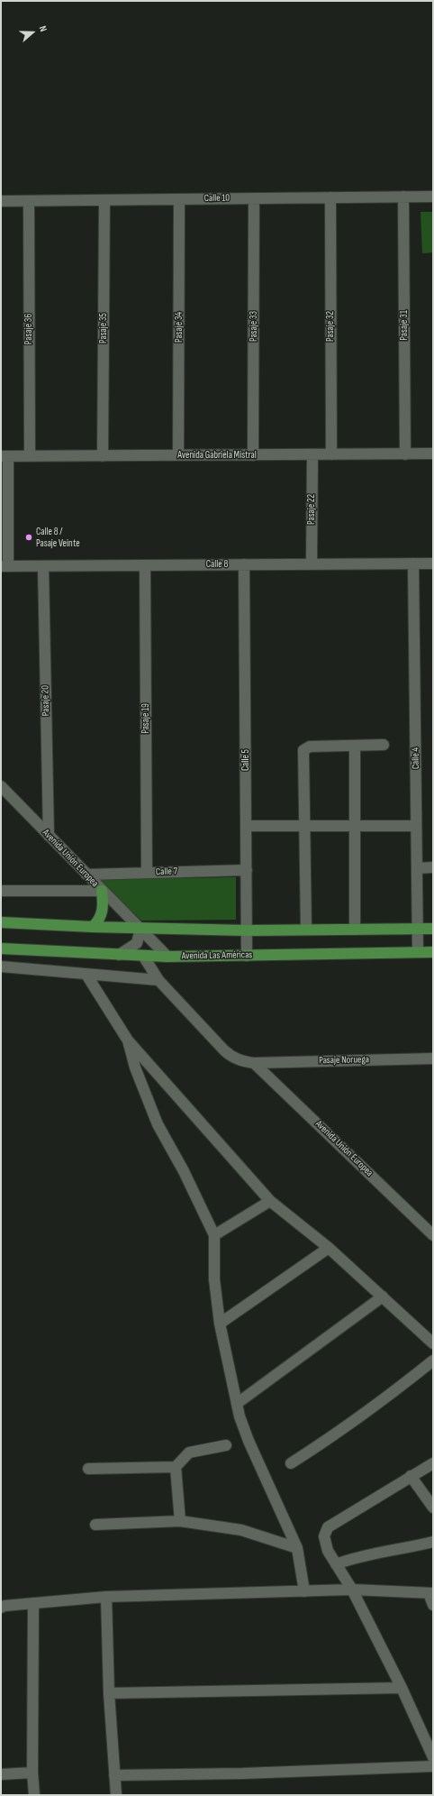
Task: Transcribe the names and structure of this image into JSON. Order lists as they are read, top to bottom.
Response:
{
  "streets": {
    "main road": ["Avenida Las Américas"],
    "street": [
      "Calle 10",
      "Pasaje 31",
      "Pasaje 33",
      "Pasaje 32",
      "Pasaje 34",
      "Pasaje 35",
      "Pasaje 36",
      "Avenida Gabriela Mistral",
      "Pasaje 22",
      "Calle 8",
      "Pasaje 20",
      "Pasaje 19",
      "Calle 4",
      "Calle 5",
      "Avenida Unión Europea",
      "Calle 7",
      "Pasaje Noruega"
    ]
  },
  "crossings": [
    ["Calle 10", "Pasaje 31"],
    ["Calle 10", "Pasaje 33"],
    ["Calle 10", "Pasaje 32"],
    ["Calle 10", "Pasaje 34"],
    ["Calle 10", "Pasaje 35"],
    ["Calle 10", "Pasaje 36"],
    ["Pasaje 31", "Avenida Gabriela Mistral"],
    ["Pasaje 33", "Avenida Gabriela Mistral"],
    ["Pasaje 32", "Avenida Gabriela Mistral"],
    ["Pasaje 34", "Avenida Gabriela Mistral"],
    ["Pasaje 35", "Avenida Gabriela Mistral"],
    ["Pasaje 36", "Avenida Gabriela Mistral"],
    ["Avenida Gabriela Mistral", "Pasaje 22"],
    ["Pasaje 22", "Calle 8"],
    ["Calle 8", "Pasaje 20"],
    ["Calle 8", "Pasaje 19"],
    ["Calle 8", "Calle 4"],
    ["Calle 8", "Calle 5"],
    ["Pasaje 20", "Avenida Unión Europea"],
    ["Pasaje 19", "Calle 7"],
    ["Calle 4", "Avenida Las Américas"],
    ["Calle 5", "Calle 7"],
    ["Calle 5", "Avenida Las Américas"],
    ["Avenida Unión Europea", "Calle 7"],
    ["Avenida Unión Europea", "Avenida Las Américas"],
    ["Avenida Unión Europea", "Pasaje Noruega"],
    ["Avenida Las Américas", "Pasaje Noruega"]
  ],
  "places": ["Calle 8 / Pasaje Veinte"],
  "north": "right"
}
